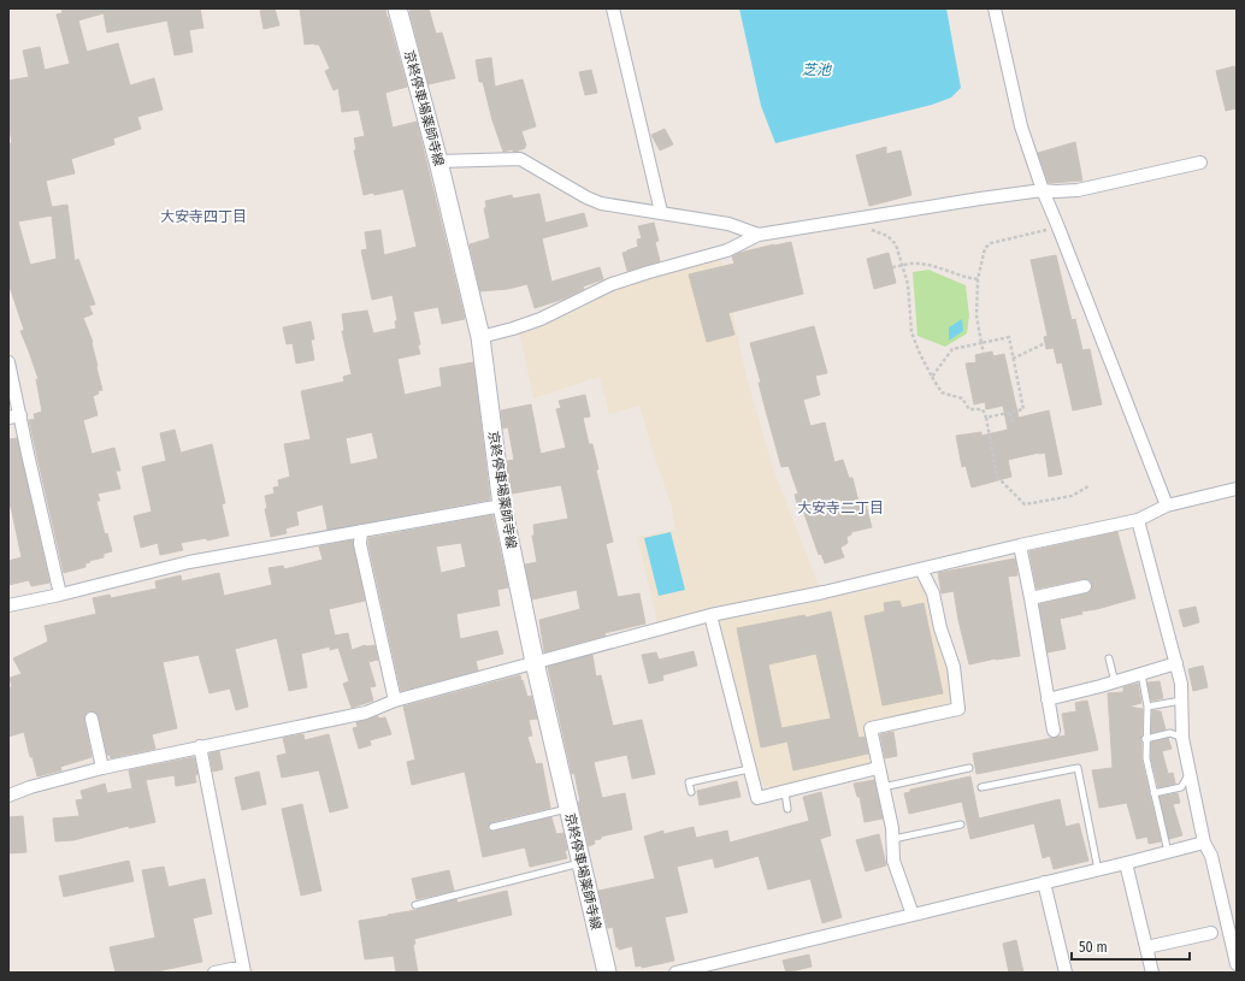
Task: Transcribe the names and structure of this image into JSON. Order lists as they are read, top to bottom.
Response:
{
  "streets": {
    "main road": ["京終停車場薬師寺線"]
  },
  "districts": ["大安寺四丁目", "大安寺二丁目"],
  "water": ["芝池"],
  "scale_bar": "50 m"
}
